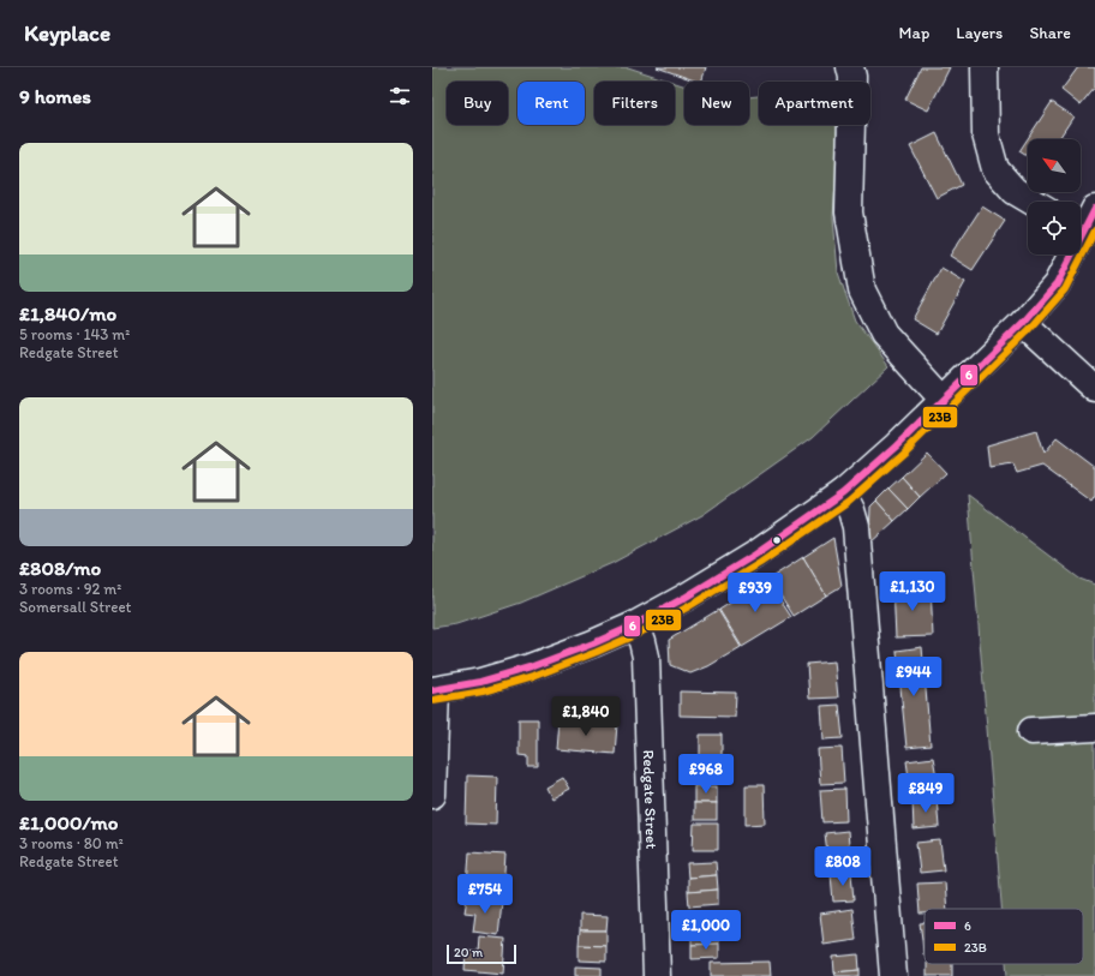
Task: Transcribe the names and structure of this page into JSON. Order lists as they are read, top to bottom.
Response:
{
  "streets": {
    "street": ["Redgate Street"]
  },
  "lines": ["transit line 6", "transit line 23B"],
  "legend": ["6", "23B"],
  "scale_bar": "20 m",
  "north": "top left",
  "page": {
    "header": "Keyplace",
    "nav": ["Map", "Layers", "Share"],
    "heading": "9 homes",
    "chip": [
      "Buy",
      "Rent",
      "Filters",
      "New",
      "Apartment"
    ],
    "list": [
      {
        "name": "£1,840/mo",
        "note": "5 rooms · 143 m² · Redgate Street"
      },
      {
        "name": "£808/mo",
        "note": "3 rooms · 92 m² · Somersall Street"
      },
      {
        "name": "£1,000/mo",
        "note": "3 rooms · 80 m² · Redgate Street"
      }
    ],
    "price": [
      "£1,130",
      "£939",
      "£944",
      "£1,840",
      "£968",
      "£849",
      "£808",
      "£754",
      "£1,000"
    ],
    "scale": "20 m"
  }
}
